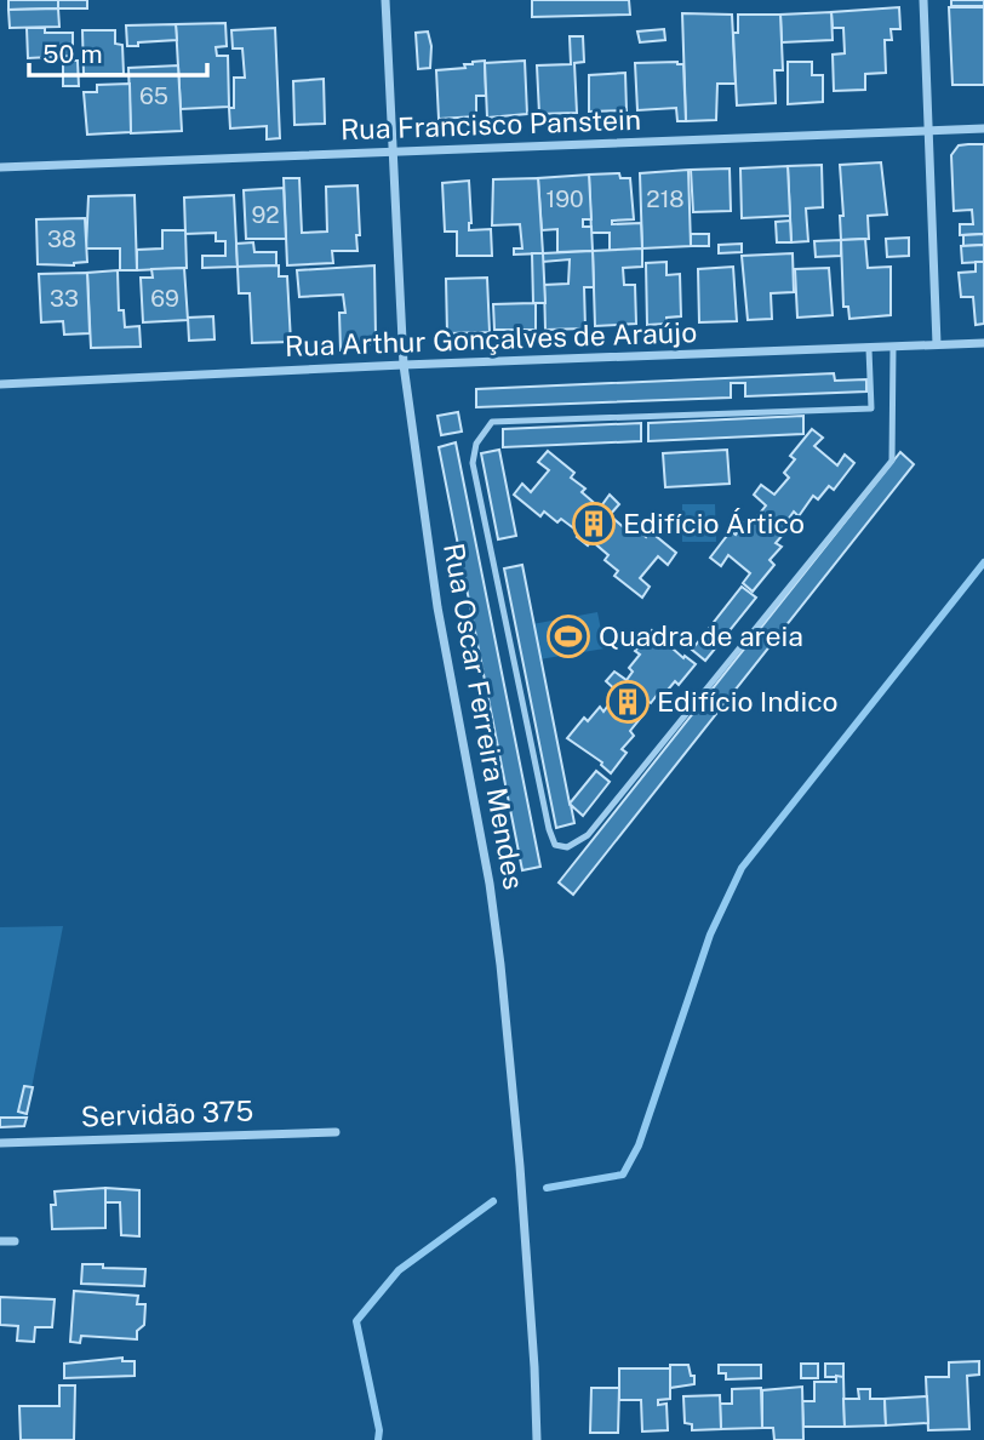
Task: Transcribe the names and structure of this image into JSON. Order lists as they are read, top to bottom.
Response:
{
  "streets": {
    "street": [
      "Rua Francisco Panstein",
      "Rua Arthur Gonçalves de Araújo",
      "Rua Oscar Ferreira Mendes",
      "Servidão 375"
    ]
  },
  "crossings": [
    ["Rua Francisco Panstein", "Rua Oscar Ferreira Mendes"],
    ["Rua Arthur Gonçalves de Araújo", "Rua Oscar Ferreira Mendes"]
  ],
  "places": {
    "building": ["Edifício Ártico", "Edifício Indico"],
    "sports": ["Quadra de areia"]
  },
  "house_numbers": [
    "65",
    "190",
    "218",
    "92",
    "38",
    "33",
    "69"
  ],
  "scale_bar": "50 m"
}
